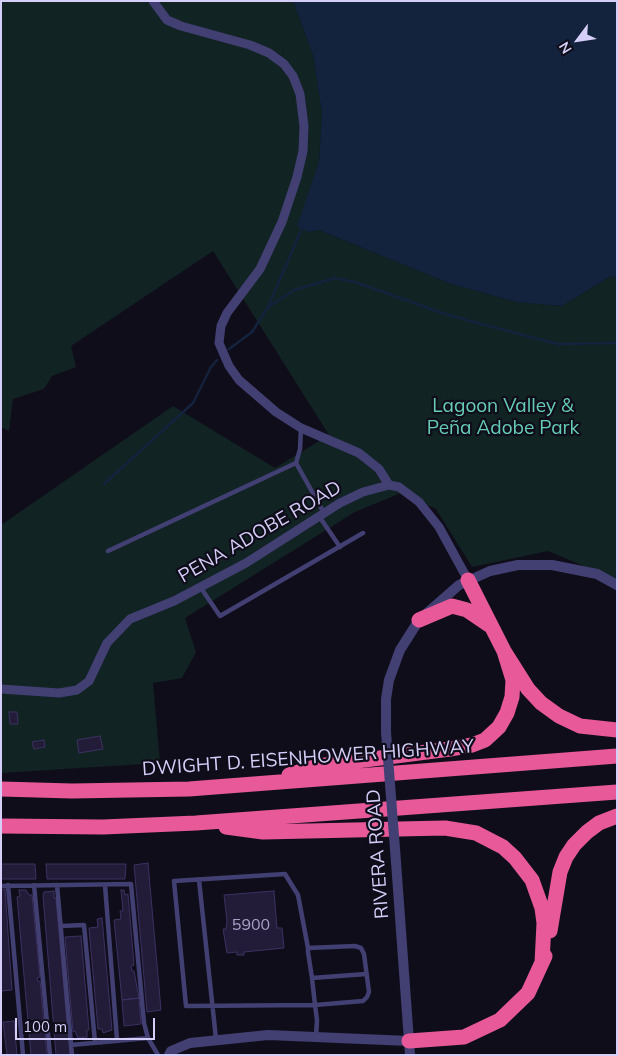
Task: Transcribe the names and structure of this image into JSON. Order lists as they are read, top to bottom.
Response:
{
  "streets": {
    "highway": ["DWIGHT D. EISENHOWER HIGHWAY"],
    "street": ["PENA ADOBE ROAD", "RIVERA ROAD"]
  },
  "parks": ["Lagoon Valley & Peña Adobe Park"],
  "house_numbers": ["5900"],
  "scale_bar": "100 m",
  "north": "bottom left"
}
